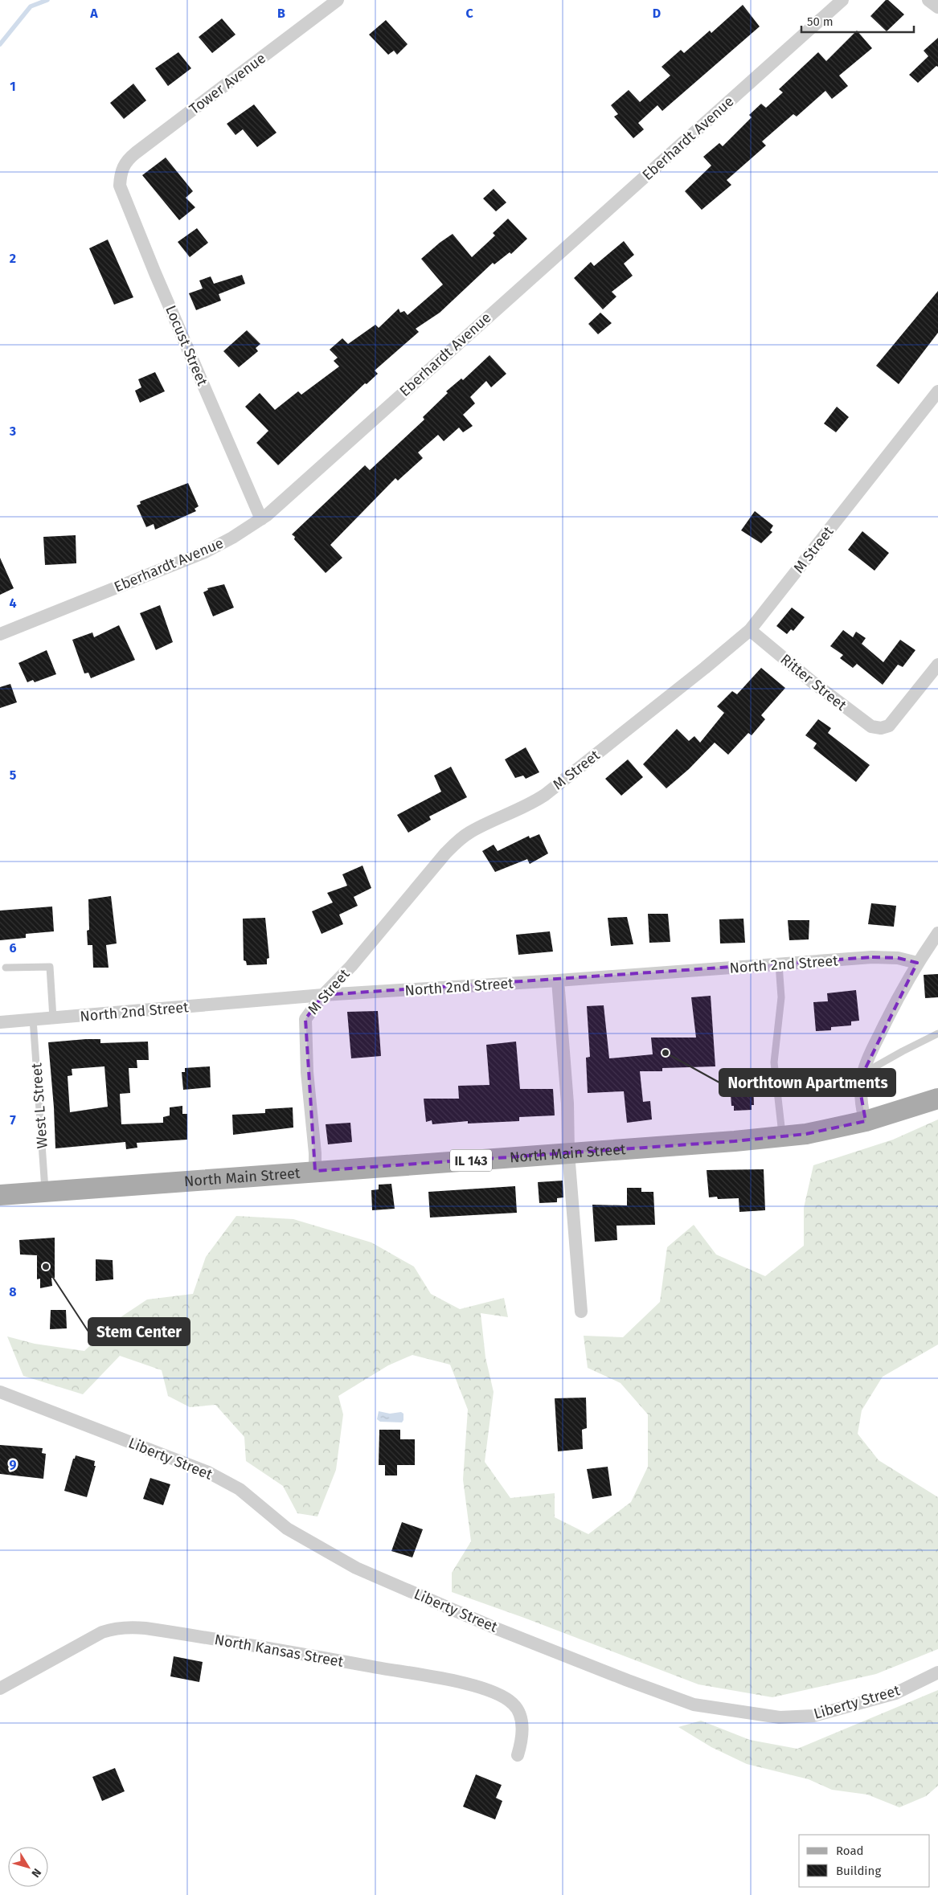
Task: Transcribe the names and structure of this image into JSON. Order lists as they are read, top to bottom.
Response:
{
  "streets": {
    "main road": ["North Main Street", "IL 143"],
    "street": [
      "Tower Avenue",
      "Eberhardt Avenue",
      "Locust Street",
      "M Street",
      "Ritter Street",
      "North 2nd Street",
      "Liberty Street",
      "North Kansas Street"
    ],
    "lane": ["West L Street"]
  },
  "crossings": [
    ["Tower Avenue", "Locust Street"],
    ["Eberhardt Avenue", "Locust Street"],
    ["M Street", "Ritter Street"],
    ["M Street", "North 2nd Street"],
    ["M Street", "North Main Street"],
    ["North 2nd Street", "West L Street"],
    ["West L Street", "North Main Street"]
  ],
  "places": ["Northtown Apartments", "Stem Center"],
  "legend": ["Road", "Building"],
  "scale_bar": "50 m",
  "north": "bottom right",
  "grid": {
    "columns": [
      "A",
      "B",
      "C",
      "D"
    ],
    "rows": [
      "1",
      "2",
      "3",
      "4",
      "5",
      "6",
      "7",
      "8",
      "9"
    ]
  }
}
